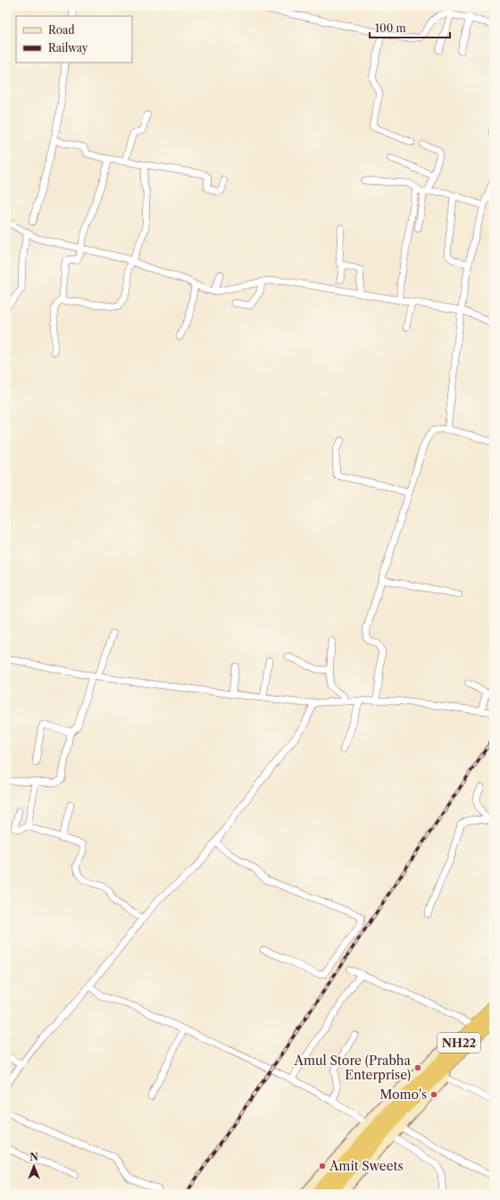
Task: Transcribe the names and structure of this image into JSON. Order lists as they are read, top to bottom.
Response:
{
  "streets": {
    "highway": ["NH22"]
  },
  "places": ["Amul Store (Prabha Enterprise)", "Momo's", "Amit Sweets"],
  "legend": ["Road", "Railway"],
  "scale_bar": "100 m",
  "north": "top"
}
